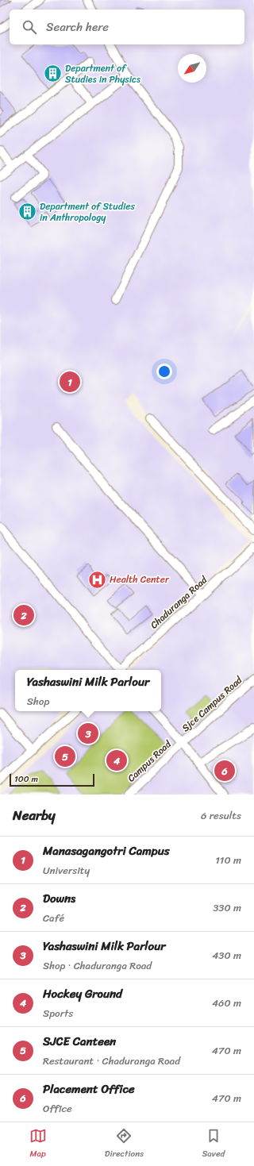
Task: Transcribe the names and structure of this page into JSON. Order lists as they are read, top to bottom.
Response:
{
  "streets": {
    "street": ["Chaduranga Road", "Sjce Campus Road", "Campus Road"]
  },
  "crossings": [
    ["Sjce Campus Road", "Campus Road"]
  ],
  "places": {
    "building": ["Department of Studies in Physics", "Department of Studies in Anthropology"],
    "hospital": ["Health Center"]
  },
  "scale_bar": "100 m",
  "north": "bottom left",
  "page": {
    "search": "Search here",
    "pins": [
      "1",
      "2",
      "3",
      "5",
      "4",
      "6"
    ],
    "popup": ["Yashaswini Milk Parlour", "Shop"],
    "scale": "100 m",
    "heading": ["Nearby", "6 results"],
    "list": [
      {
        "mark": "1",
        "name": "Manasagangotri Campus",
        "note": "University",
        "value": "110 m"
      },
      {
        "mark": "2",
        "name": "Downs",
        "note": "Café",
        "value": "330 m"
      },
      {
        "mark": "3",
        "name": "Yashaswini Milk Parlour",
        "note": "Shop · Chaduranga Road",
        "value": "430 m"
      },
      {
        "mark": "4",
        "name": "Hockey Ground",
        "note": "Sports",
        "value": "460 m"
      },
      {
        "mark": "5",
        "name": "SJCE Canteen",
        "note": "Restaurant · Chaduranga Road",
        "value": "470 m"
      },
      {
        "mark": "6",
        "name": "Placement Office",
        "note": "Office",
        "value": "470 m"
      }
    ],
    "nav": ["Map", "Directions", "Saved"]
  }
}
